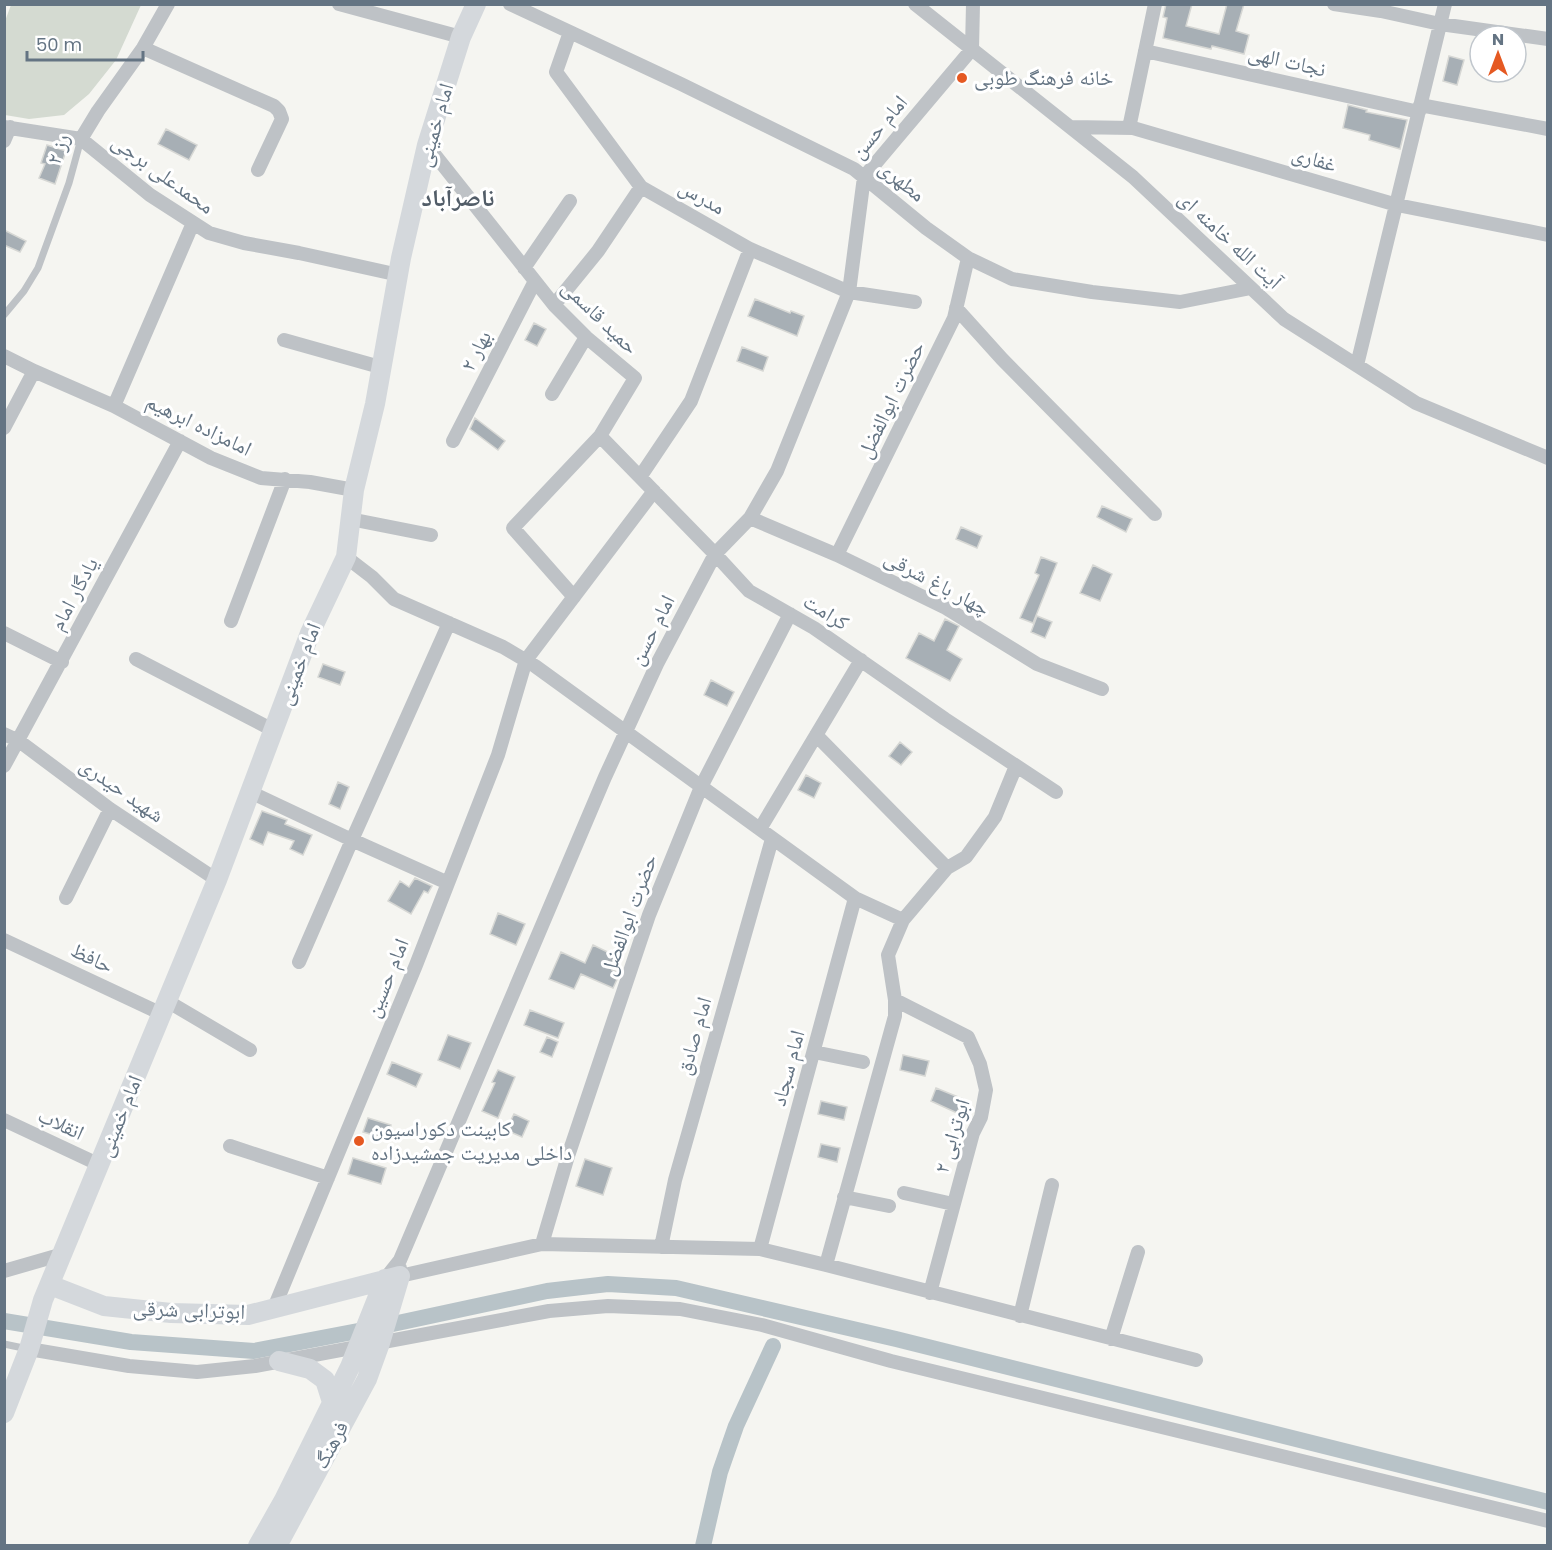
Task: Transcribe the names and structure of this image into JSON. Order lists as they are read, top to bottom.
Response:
{
  "streets": {
    "street": [
      "نجات الهی",
      "امام خمینی",
      "امام حسن",
      "رز ۲",
      "غفاری",
      "محمدعلی برجی",
      "مطهری",
      "مدرس",
      "آیت الله خامنه ای",
      "حمید قاسمی",
      "بهار ۲",
      "حضرت ابوالفضل",
      "امامزاده ابرهیم",
      "چهار باغ شرقی",
      "یادگار امام",
      "کرامت",
      "شهید حیدری",
      "حافظ",
      "امام حسین",
      "امام صادق",
      "امام سجاد",
      "انقلاب",
      "ابوترابی ۲",
      "ابوترابی شرقی",
      "فرهنگ"
    ]
  },
  "crossings": [
    ["امام خمینی", "محمدعلی برجی"],
    ["امام خمینی", "حمید قاسمی"],
    ["امام خمینی", "امامزاده ابرهیم"],
    ["امام خمینی", "شهید حیدری"],
    ["امام خمینی", "حافظ"],
    ["امام خمینی", "انقلاب"],
    ["امام خمینی", "ابوترابی شرقی"],
    ["امام حسن", "مطهری"],
    ["امام حسن", "مدرس"],
    ["امام حسن", "آیت الله خامنه ای"],
    ["امام حسن", "چهار باغ شرقی"],
    ["امام حسن", "کرامت"],
    ["امام حسن", "ابوترابی شرقی"],
    ["رز ۲", "محمدعلی برجی"],
    ["غفاری", "آیت الله خامنه ای"],
    ["مطهری", "مدرس"],
    ["مطهری", "آیت الله خامنه ای"],
    ["مطهری", "حضرت ابوالفضل"],
    ["حمید قاسمی", "بهار ۲"],
    ["حمید قاسمی", "کرامت"],
    ["حضرت ابوالفضل", "چهار باغ شرقی"],
    ["حضرت ابوالفضل", "کرامت"],
    ["امامزاده ابرهیم", "یادگار امام"],
    ["یادگار امام", "شهید حیدری"],
    ["امام حسین", "ابوترابی شرقی"]
  ],
  "districts": ["ناصرآباد"],
  "places": ["خانه فرهنگ طوبی", "کابینت دکوراسیون داخلی مدیریت جمشیدزاده"],
  "scale_bar": "50 m",
  "north": "top"
}
